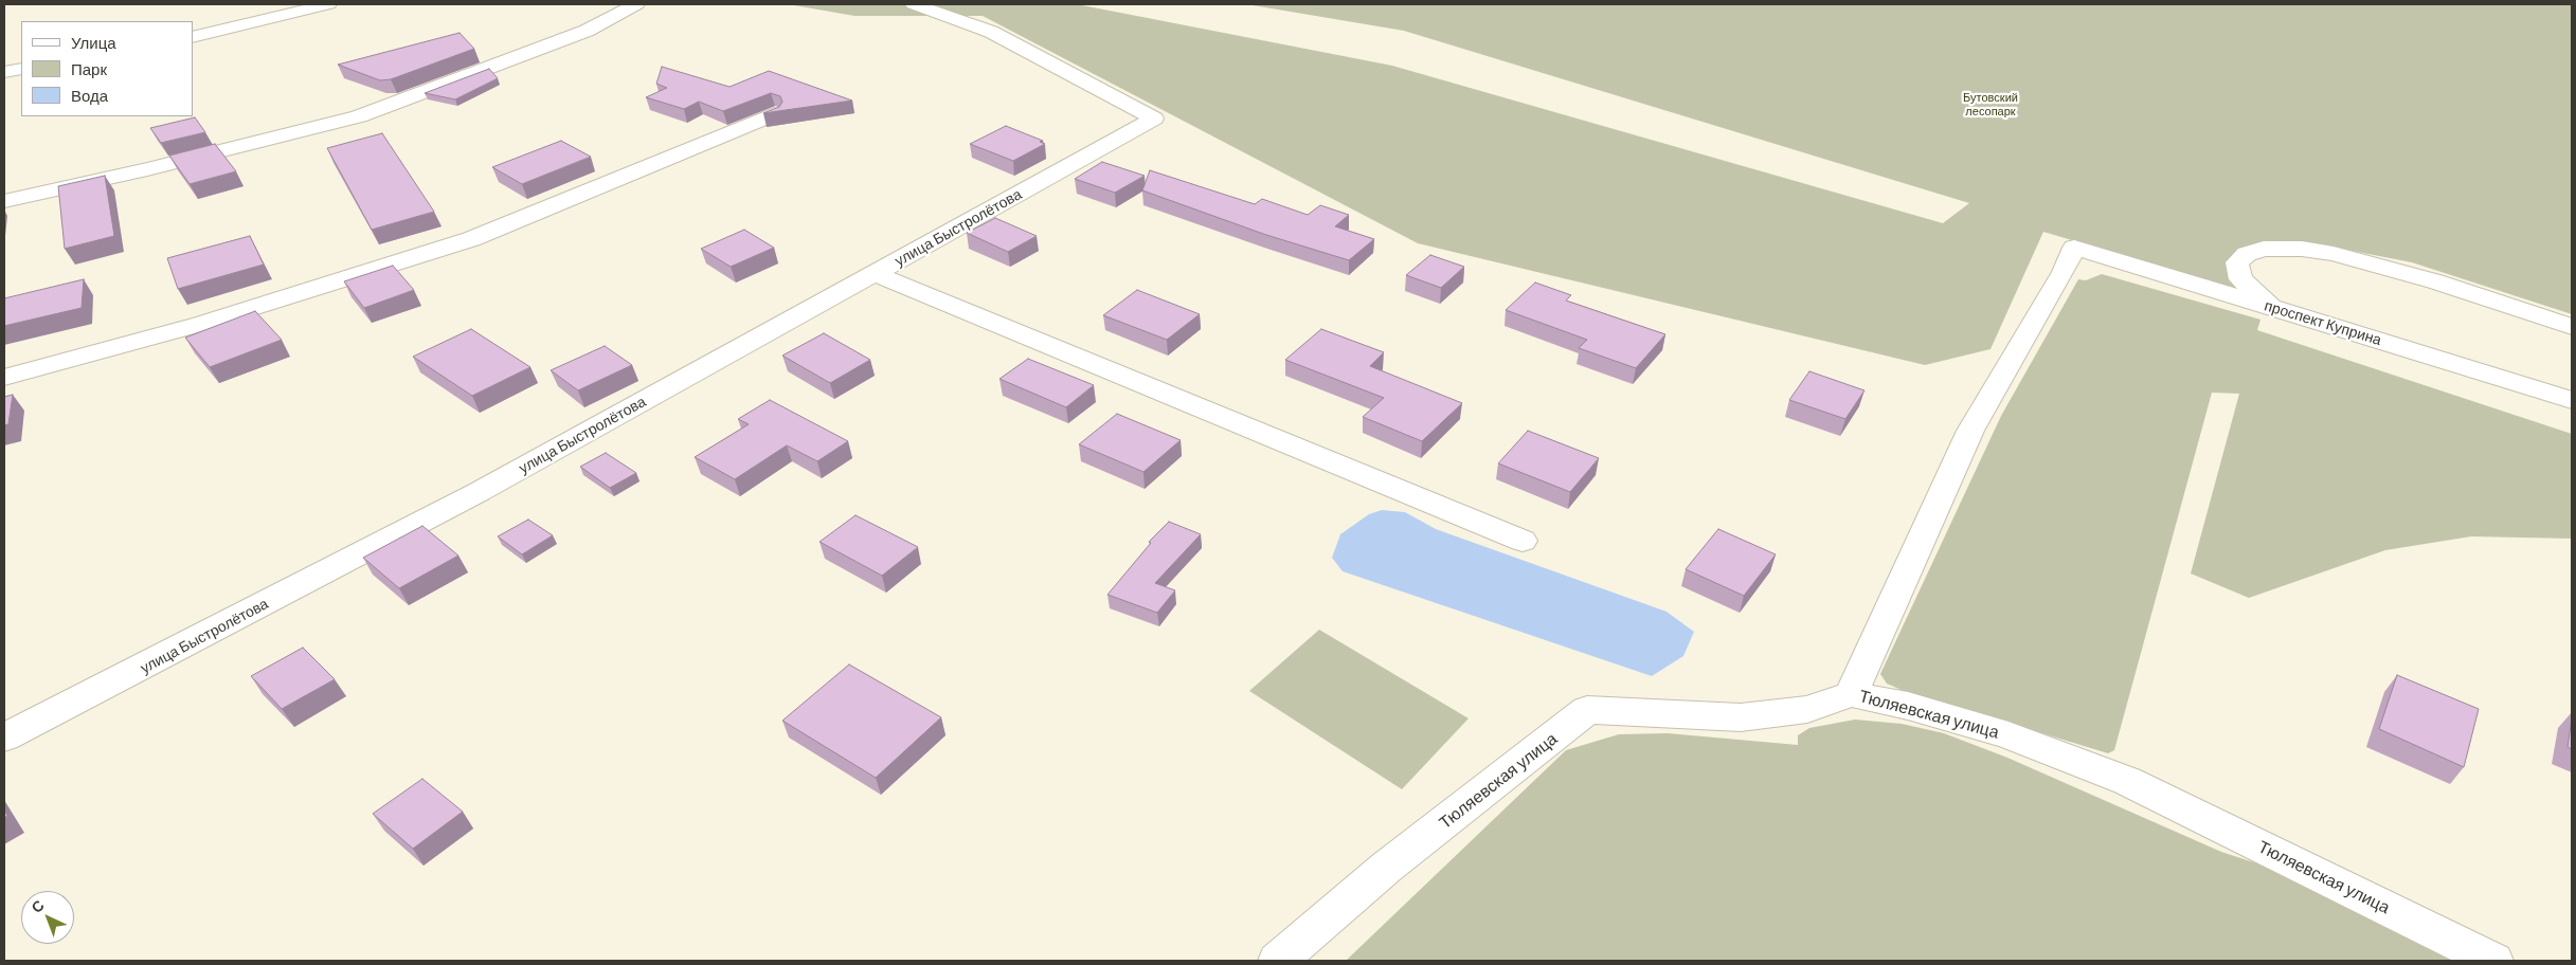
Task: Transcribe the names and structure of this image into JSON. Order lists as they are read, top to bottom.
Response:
{
  "streets": {
    "street": ["улица Быстролётова", "проспект Куприна", "Тюляевская улица"]
  },
  "crossings": [
    ["проспект Куприна", "Тюляевская улица"]
  ],
  "parks": ["Бутовский лесопарк"],
  "legend": ["Улица", "Парк", "Вода"],
  "north": "top left"
}
